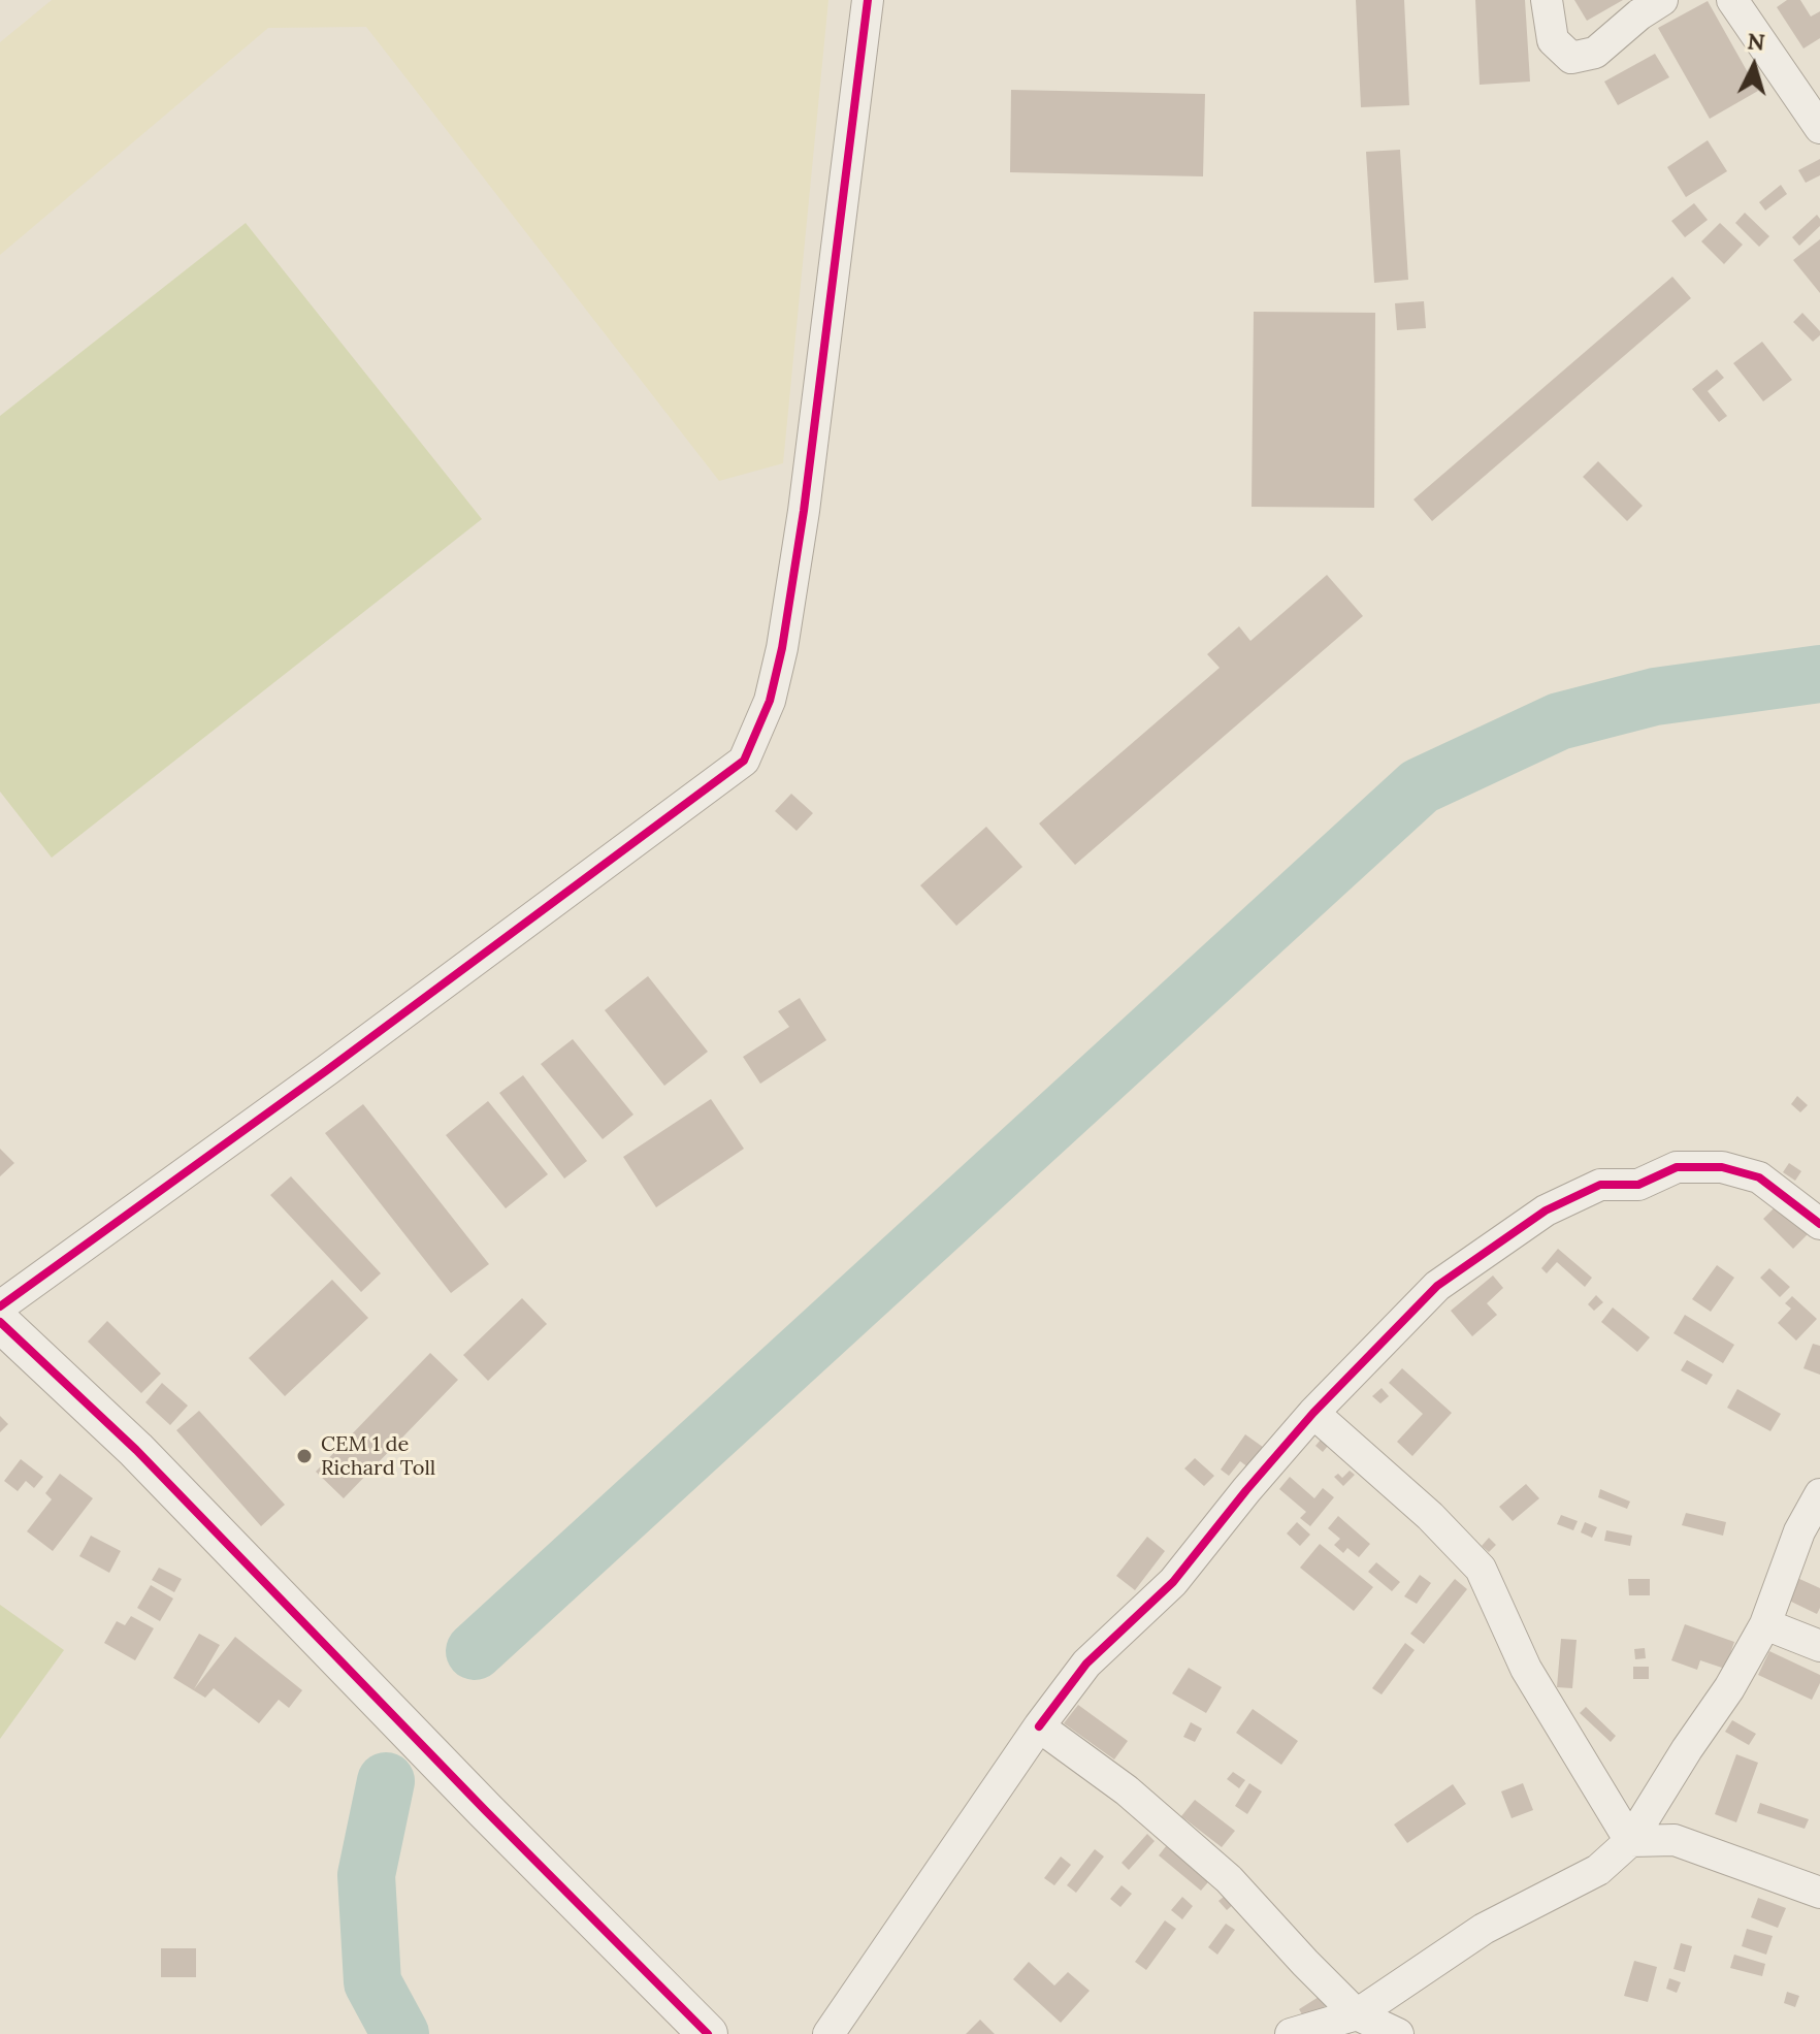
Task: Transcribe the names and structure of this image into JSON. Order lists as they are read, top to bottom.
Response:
{
  "places": ["CEM 1 de Richard Toll"],
  "north": "top"
}
